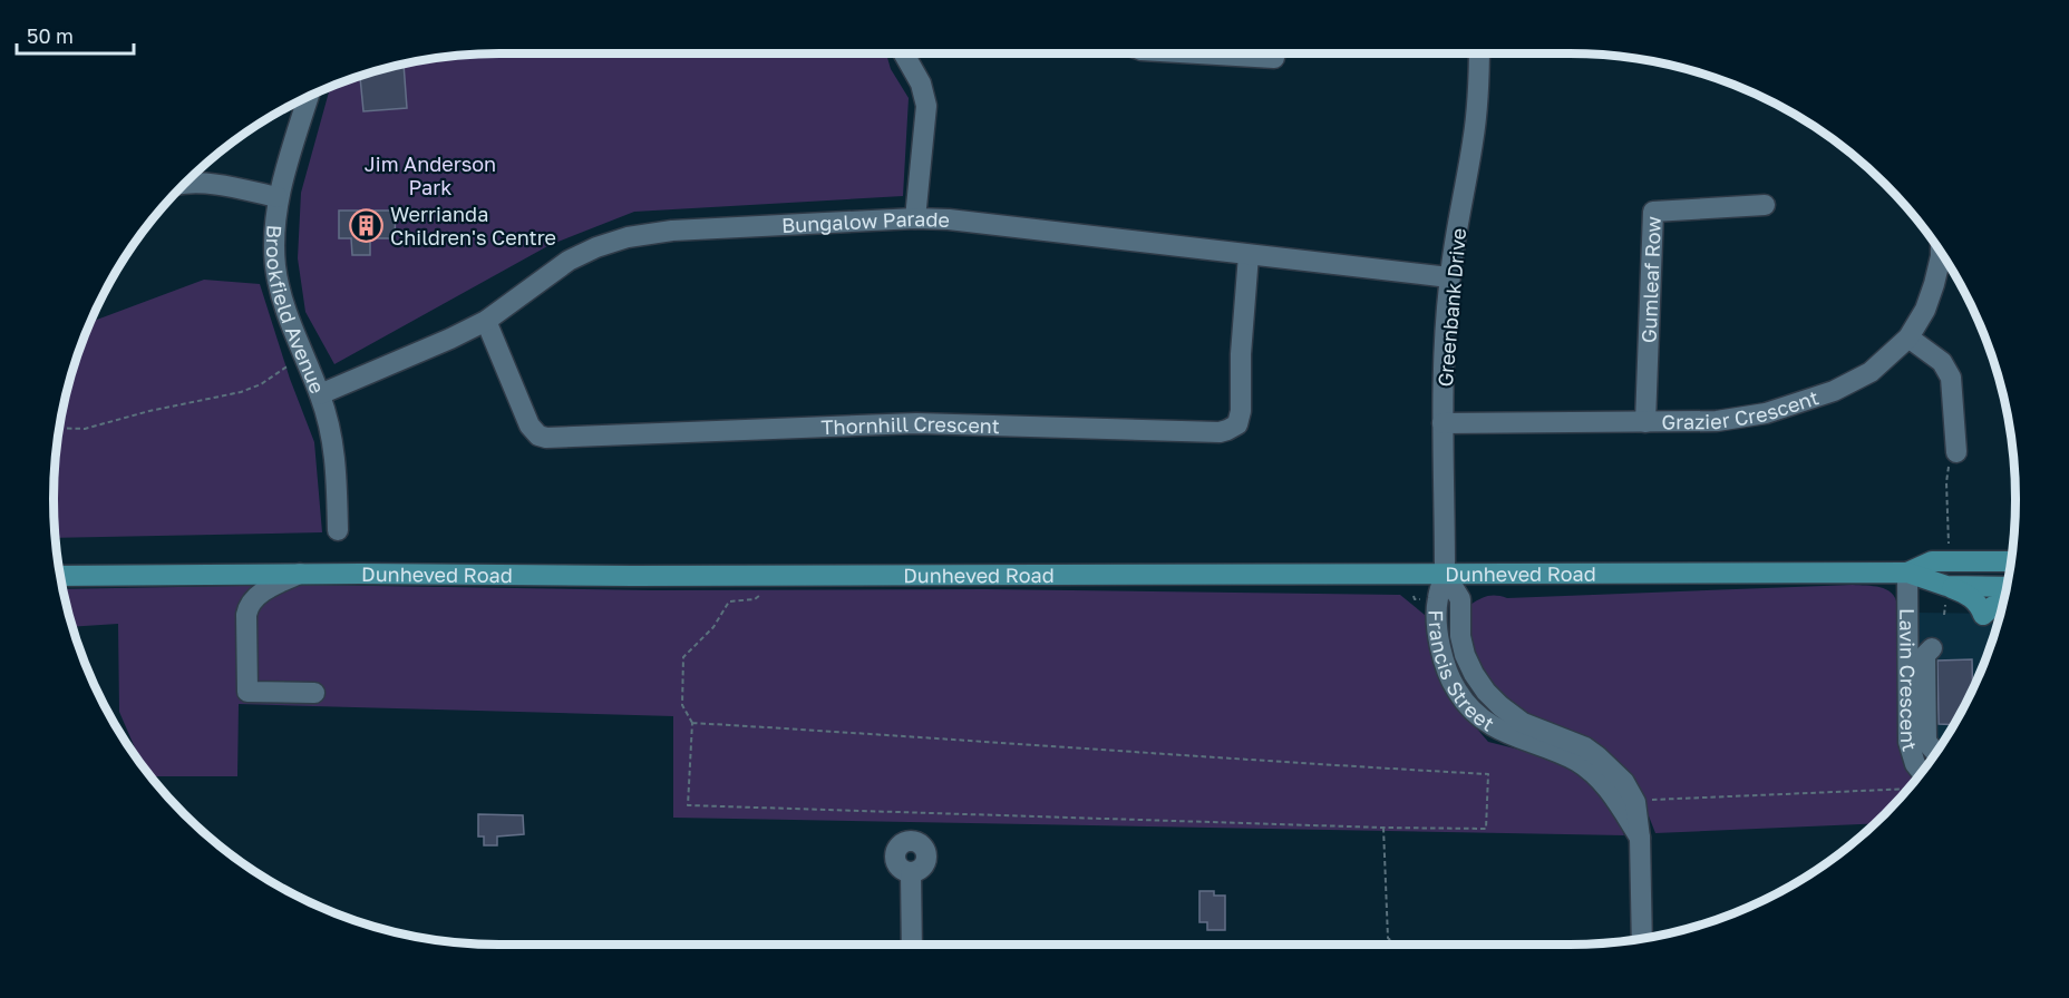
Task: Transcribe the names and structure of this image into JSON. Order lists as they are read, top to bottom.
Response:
{
  "streets": {
    "main road": ["Dunheved Road"],
    "street": [
      "Bungalow Parade",
      "Gumleaf Row",
      "Brookfield Avenue",
      "Greenbank Drive",
      "Grazier Crescent",
      "Thornhill Crescent",
      "Francis Street",
      "Lavin Crescent"
    ]
  },
  "crossings": [
    ["Bungalow Parade", "Brookfield Avenue"],
    ["Bungalow Parade", "Greenbank Drive"],
    ["Bungalow Parade", "Thornhill Crescent"],
    ["Gumleaf Row", "Grazier Crescent"],
    ["Greenbank Drive", "Grazier Crescent"],
    ["Greenbank Drive", "Dunheved Road"],
    ["Greenbank Drive", "Francis Street"],
    ["Dunheved Road", "Francis Street"],
    ["Dunheved Road", "Lavin Crescent"]
  ],
  "parks": ["Jim Anderson Park"],
  "places": {
    "building": ["Werrianda Children's Centre"]
  },
  "scale_bar": "50 m"
}
